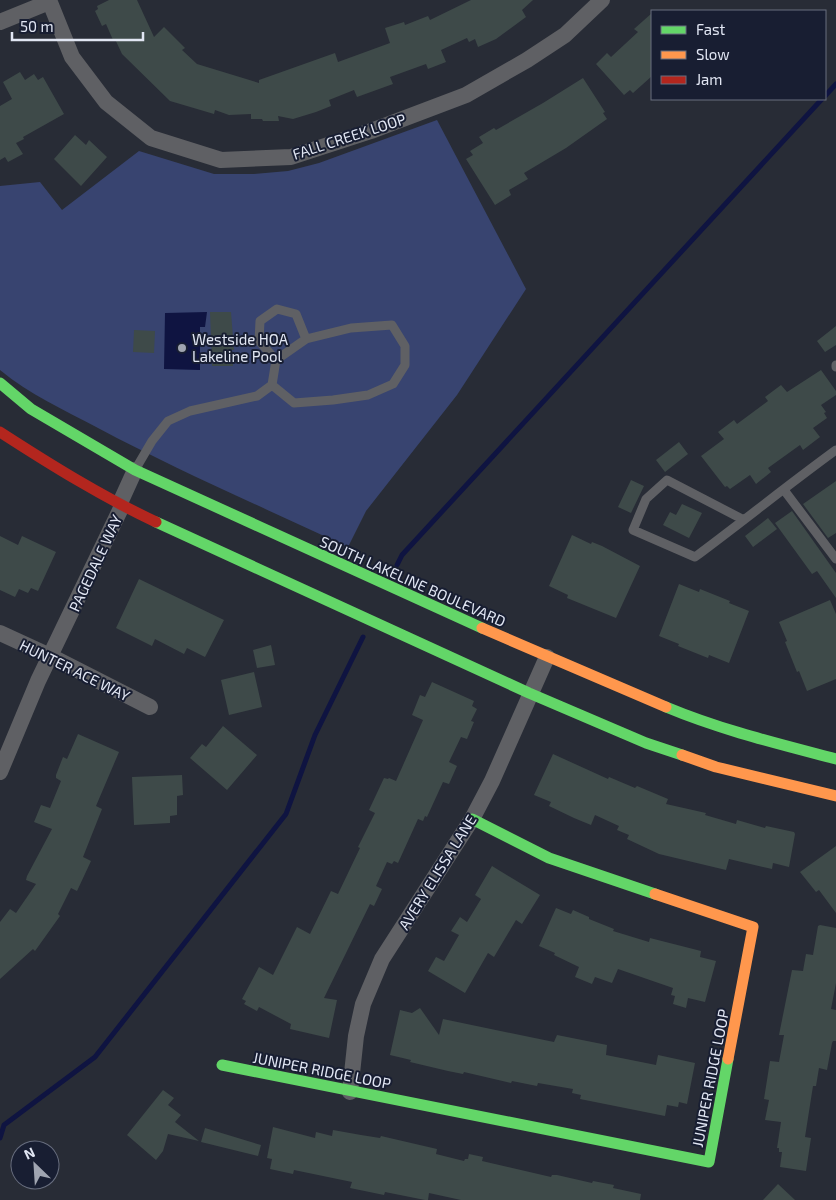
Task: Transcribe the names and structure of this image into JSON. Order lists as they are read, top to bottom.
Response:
{
  "streets": {
    "main road": ["SOUTH LAKELINE BOULEVARD", "JUNIPER RIDGE LOOP"],
    "street": [
      "FALL CREEK LOOP",
      "PAGEDALE WAY",
      "HUNTER ACE WAY",
      "AVERY ELISSA LANE"
    ]
  },
  "crossings": [
    ["PAGEDALE WAY", "SOUTH LAKELINE BOULEVARD"],
    ["PAGEDALE WAY", "HUNTER ACE WAY"],
    ["SOUTH LAKELINE BOULEVARD", "AVERY ELISSA LANE"],
    ["AVERY ELISSA LANE", "JUNIPER RIDGE LOOP"]
  ],
  "places": ["Westside HOA Lakeline Pool"],
  "legend": ["Fast", "Slow", "Jam"],
  "scale_bar": "50 m",
  "north": "top left"
}
